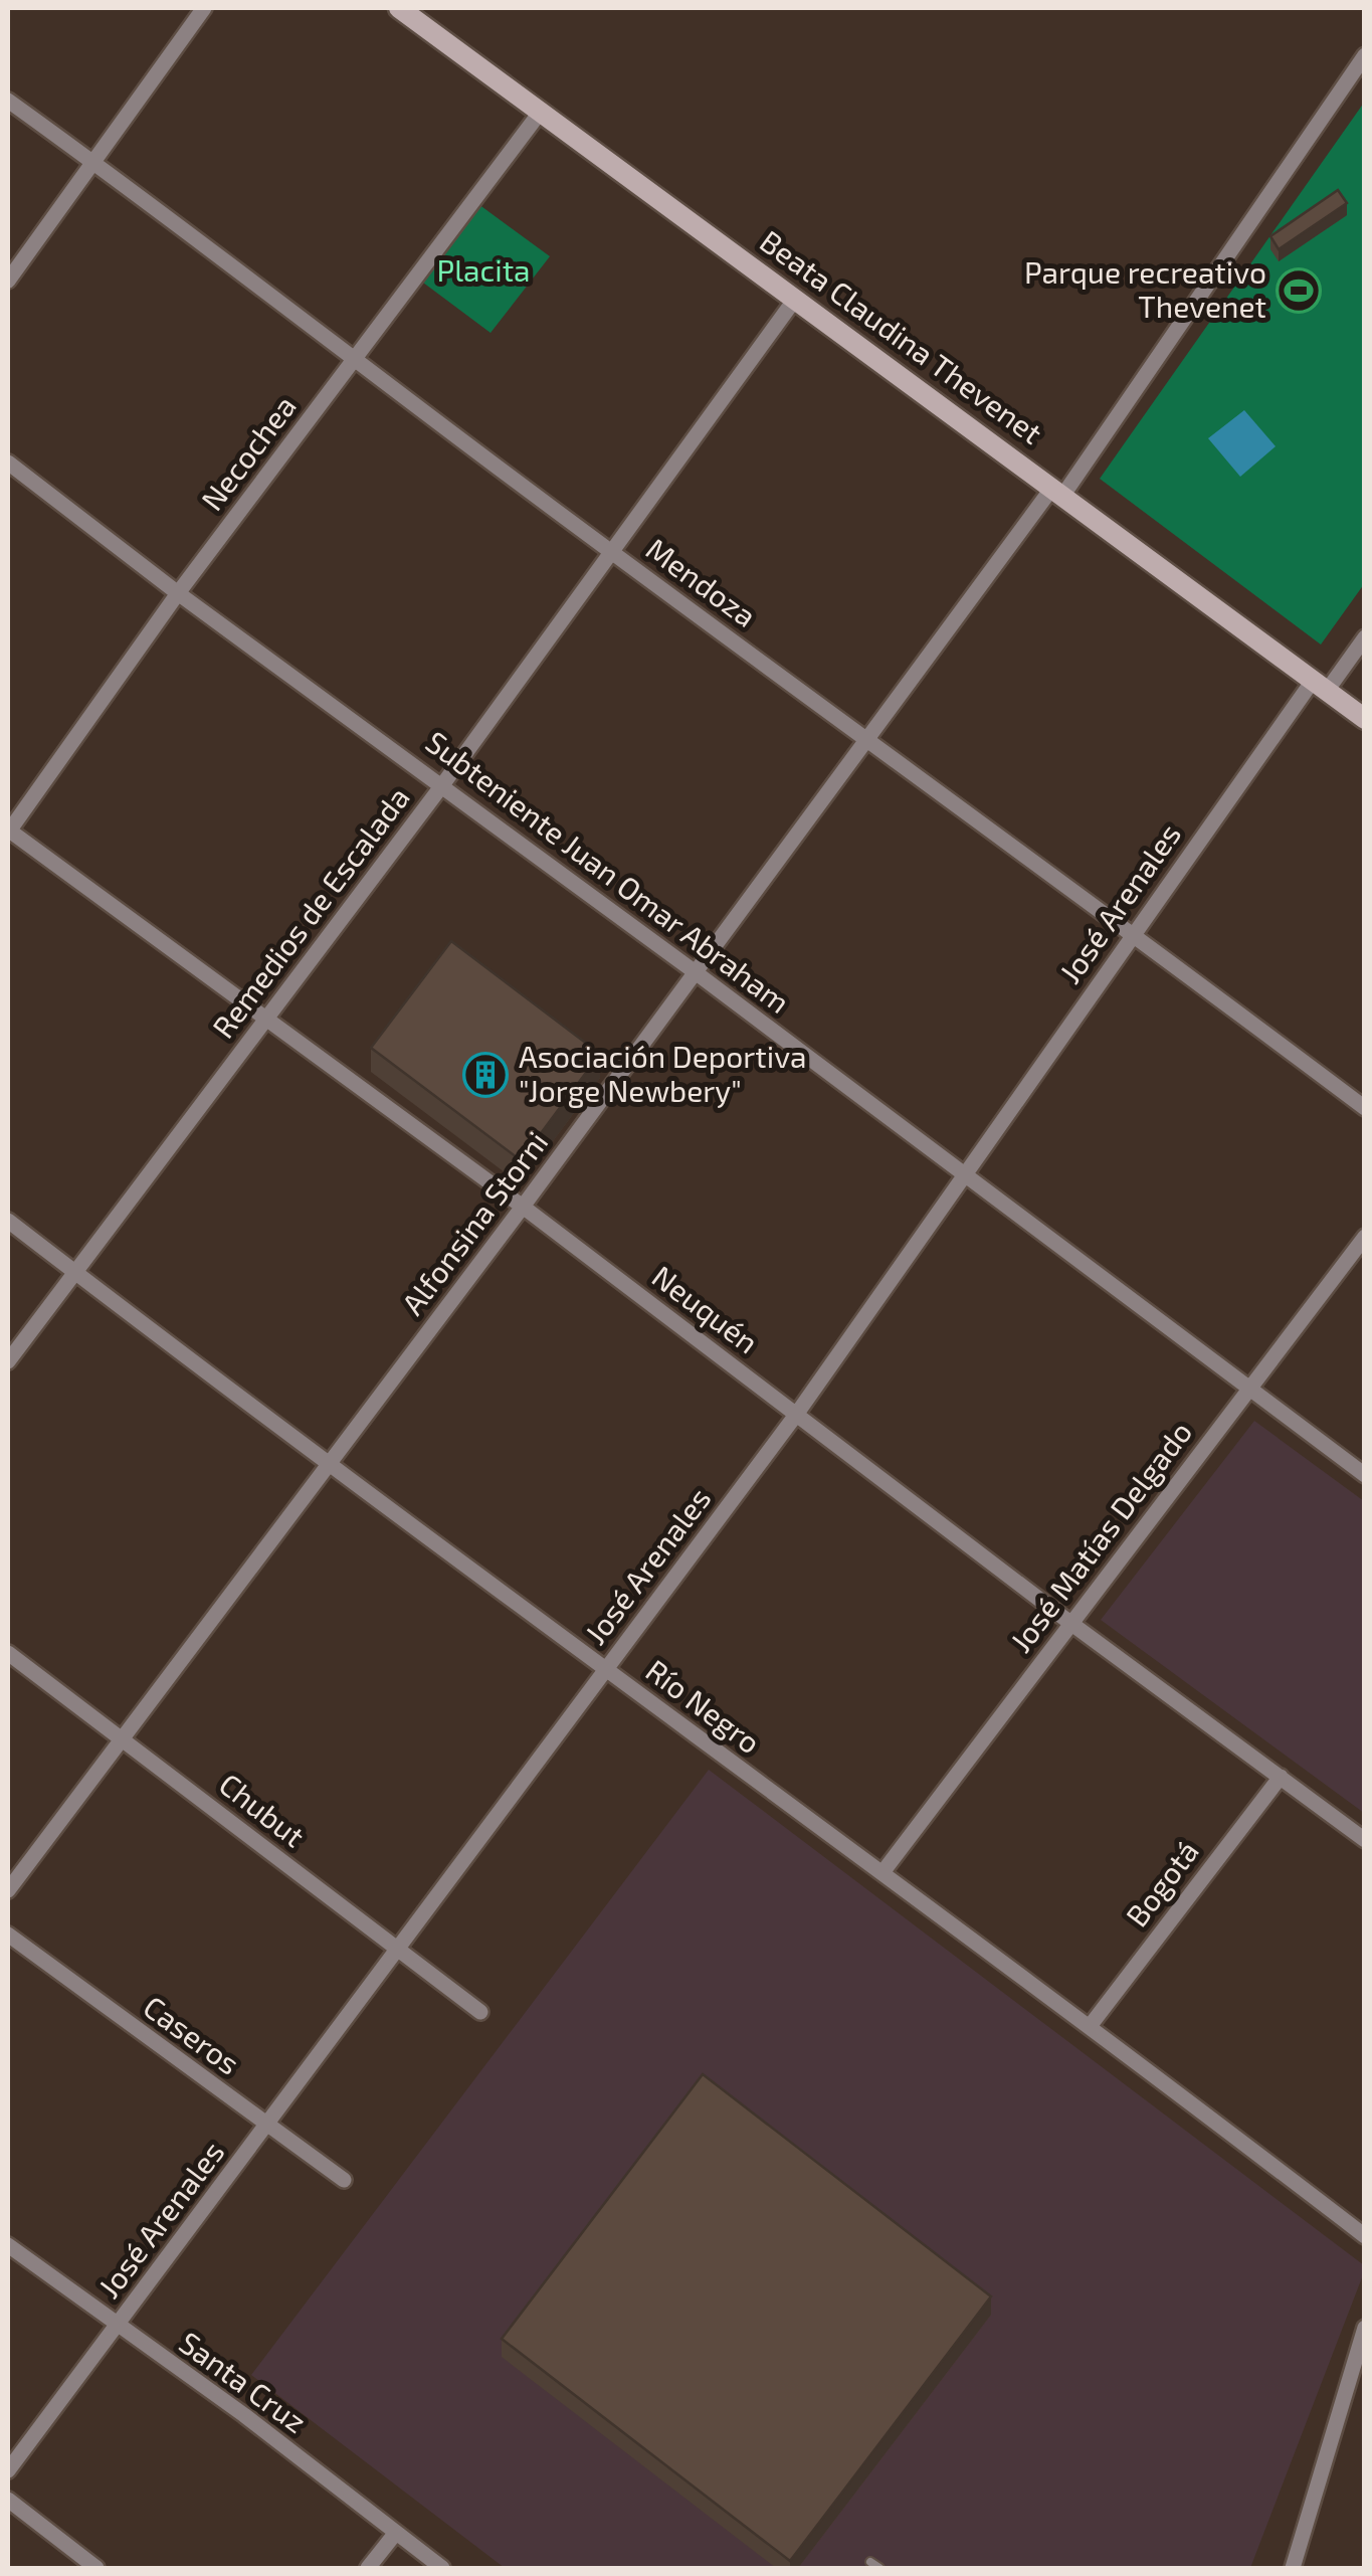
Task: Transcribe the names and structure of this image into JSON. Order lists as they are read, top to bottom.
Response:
{
  "streets": {
    "main road": ["Beata Claudina Thevenet"],
    "street": [
      "Necochea",
      "Mendoza",
      "Subteniente Juan Omar Abraham",
      "José Arenales",
      "Remedios de Escalada",
      "Alfonsina Storni",
      "Neuquén",
      "José Matías Delgado",
      "Río Negro",
      "Chubut",
      "Bogotá",
      "Caseros",
      "Santa Cruz"
    ]
  },
  "crossings": [
    ["Beata Claudina Thevenet", "Necochea"],
    ["Beata Claudina Thevenet", "José Arenales"],
    ["Beata Claudina Thevenet", "Remedios de Escalada"],
    ["Beata Claudina Thevenet", "Alfonsina Storni"],
    ["Necochea", "Mendoza"],
    ["Necochea", "Subteniente Juan Omar Abraham"],
    ["Necochea", "Neuquén"],
    ["Mendoza", "José Arenales"],
    ["Mendoza", "Remedios de Escalada"],
    ["Mendoza", "Alfonsina Storni"],
    ["Subteniente Juan Omar Abraham", "José Arenales"],
    ["Subteniente Juan Omar Abraham", "Remedios de Escalada"],
    ["Subteniente Juan Omar Abraham", "Alfonsina Storni"],
    ["Subteniente Juan Omar Abraham", "José Matías Delgado"],
    ["José Arenales", "Neuquén"],
    ["José Arenales", "Río Negro"],
    ["José Arenales", "Chubut"],
    ["José Arenales", "Caseros"],
    ["José Arenales", "Santa Cruz"],
    ["Remedios de Escalada", "Neuquén"],
    ["Remedios de Escalada", "Río Negro"],
    ["Alfonsina Storni", "Neuquén"],
    ["Alfonsina Storni", "Río Negro"],
    ["Alfonsina Storni", "Chubut"],
    ["Neuquén", "José Matías Delgado"],
    ["Neuquén", "Bogotá"],
    ["José Matías Delgado", "Río Negro"],
    ["Río Negro", "Bogotá"]
  ],
  "parks": ["Placita"],
  "places": {
    "sports": ["Parque recreativo Thevenet"],
    "building": ["Asociación Deportiva \"Jorge Newbery\""]
  }
}
